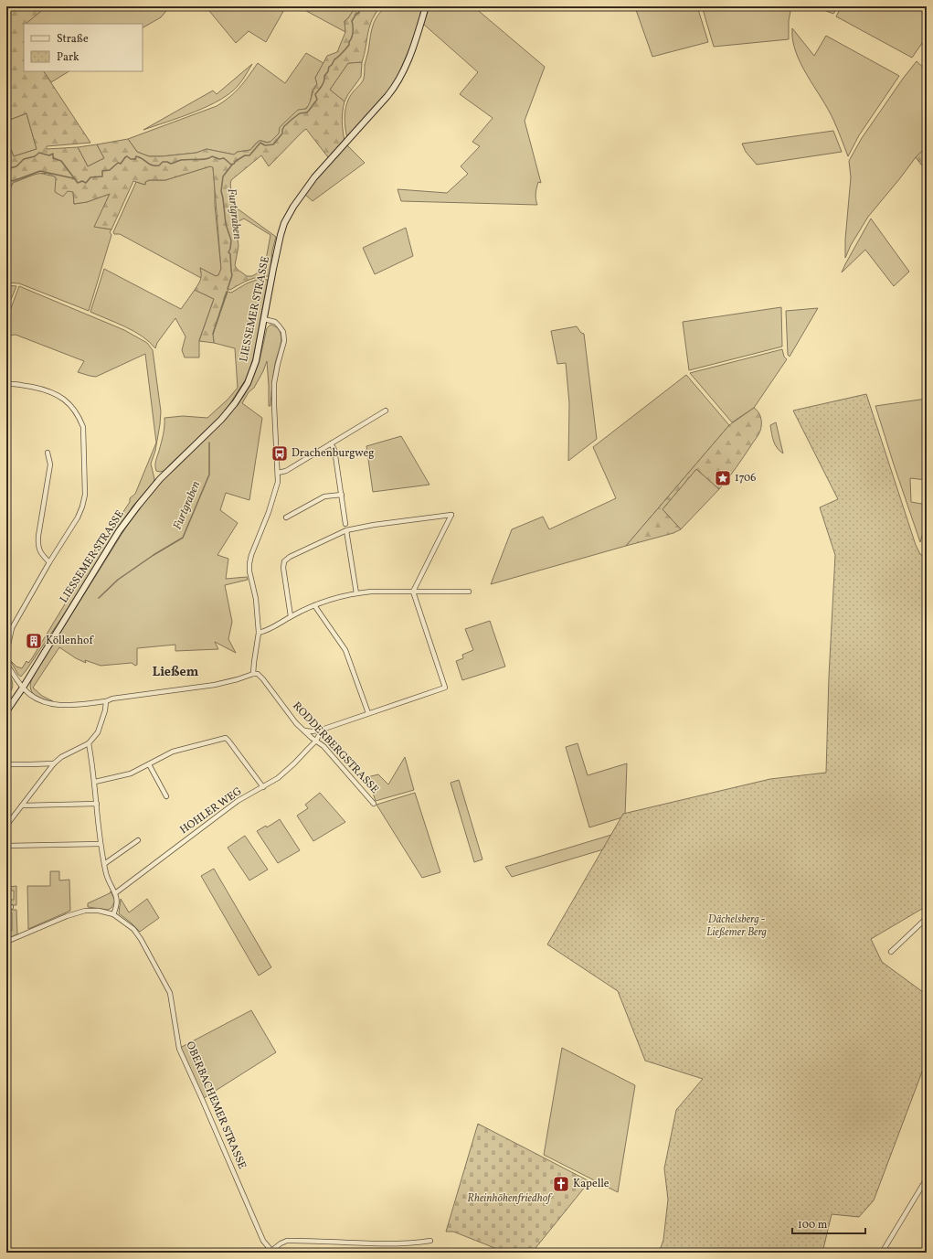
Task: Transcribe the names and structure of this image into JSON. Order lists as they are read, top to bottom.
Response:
{
  "streets": {
    "street": [
      "LIESSEMER STRASSE",
      "RODDERBERGSTRASSE",
      "HOHLER WEG",
      "OBERBACHEMER STRASSE"
    ]
  },
  "crossings": [
    ["RODDERBERGSTRASSE", "HOHLER WEG"]
  ],
  "districts": ["Ließem"],
  "water": ["Furtgraben"],
  "parks": ["Dächelsberg - Ließemer Berg", "Rheinhöhenfriedhof"],
  "places": {
    "bus stop": ["Drachenburgweg"],
    "place": ["1706"],
    "building": ["Köllenhof"],
    "church": ["Kapelle"]
  },
  "legend": ["Straße", "Park"],
  "scale_bar": "100 m"
}
